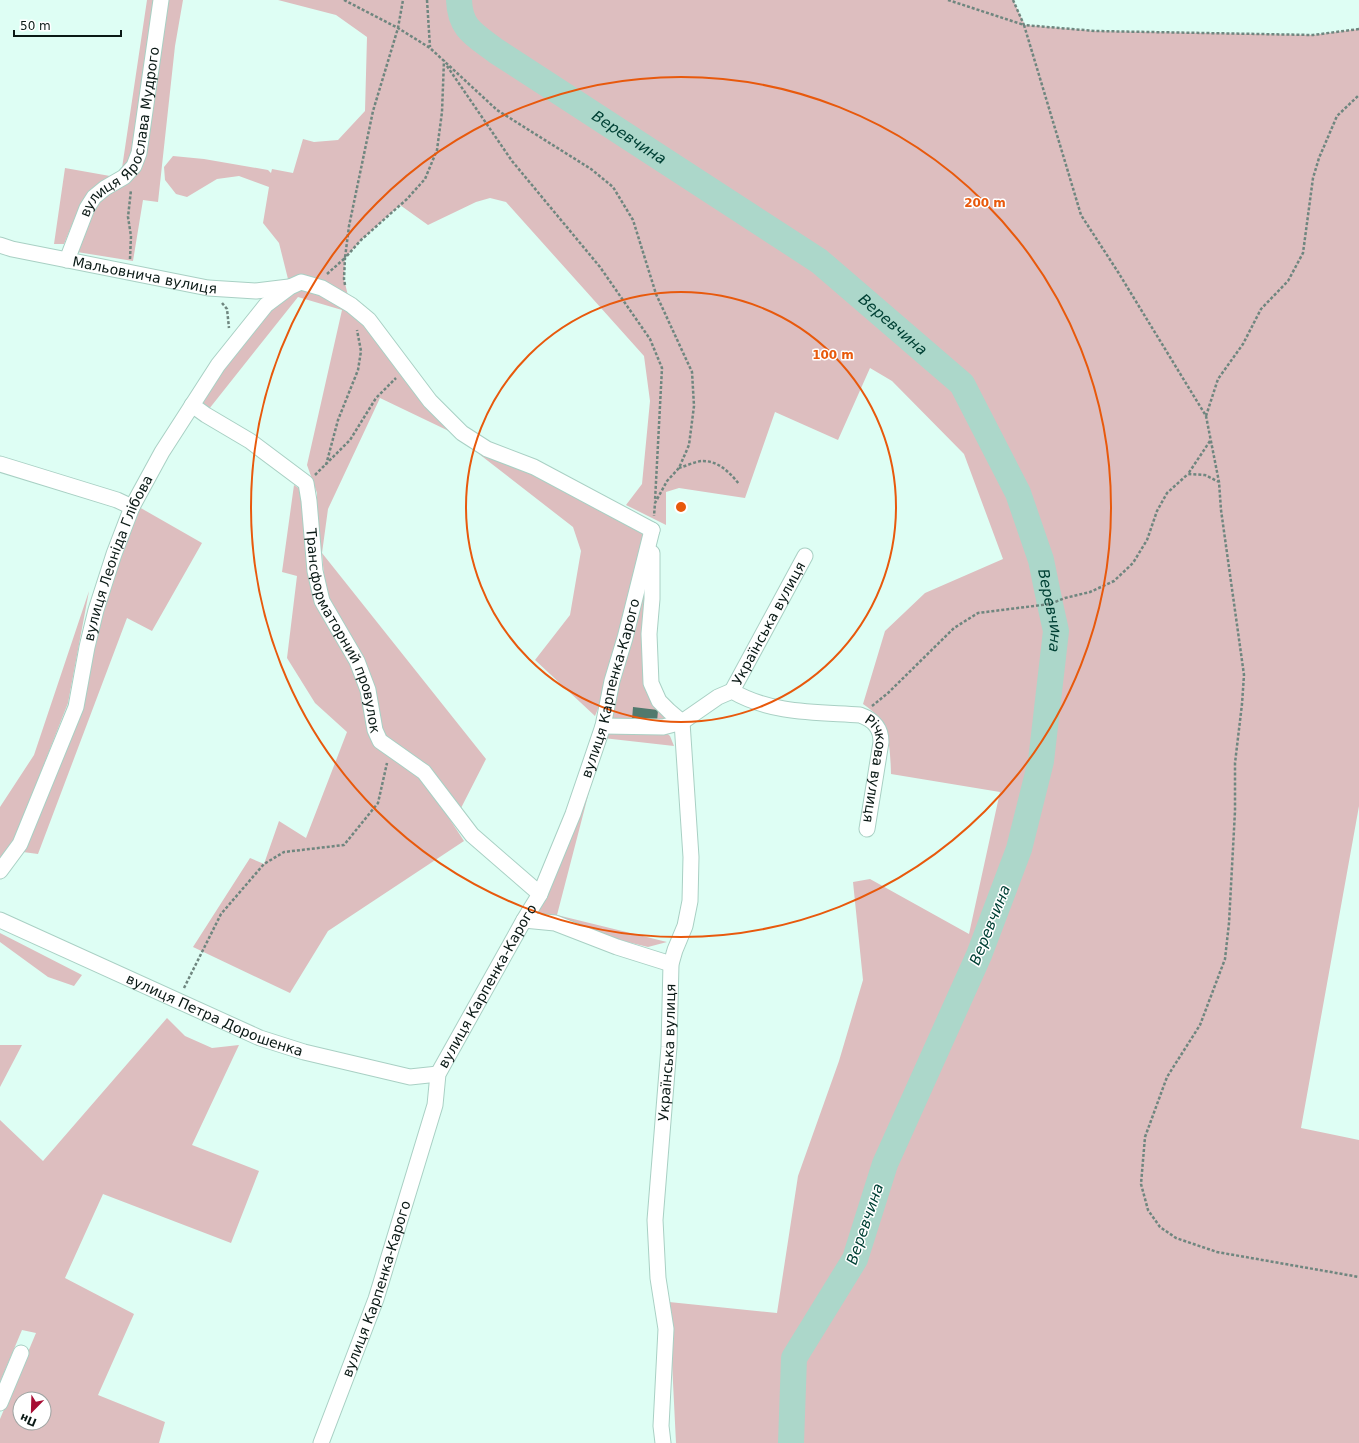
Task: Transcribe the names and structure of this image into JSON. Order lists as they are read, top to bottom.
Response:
{
  "streets": {
    "street": [
      "вулиця Ярослава Мудрого",
      "Мальовнича вулиця",
      "вулиця Леоніда Глібова",
      "Українська вулиця",
      "Трансформаторний провулок",
      "вулиця Карпенка-Карого",
      "Річкова вулиця",
      "вулиця Петра Дорошенка"
    ]
  },
  "crossings": [
    ["вулиця Ярослава Мудрого", "Мальовнича вулиця"],
    ["Мальовнича вулиця", "вулиця Леоніда Глібова"],
    ["Українська вулиця", "Річкова вулиця"],
    ["Трансформаторний провулок", "вулиця Карпенка-Карого"],
    ["вулиця Карпенка-Карого", "вулиця Петра Дорошенка"]
  ],
  "water": ["Веревчина"],
  "scale_bar": "50 m",
  "north": "bottom left",
  "rings": ["200 m", "100 m"]
}
